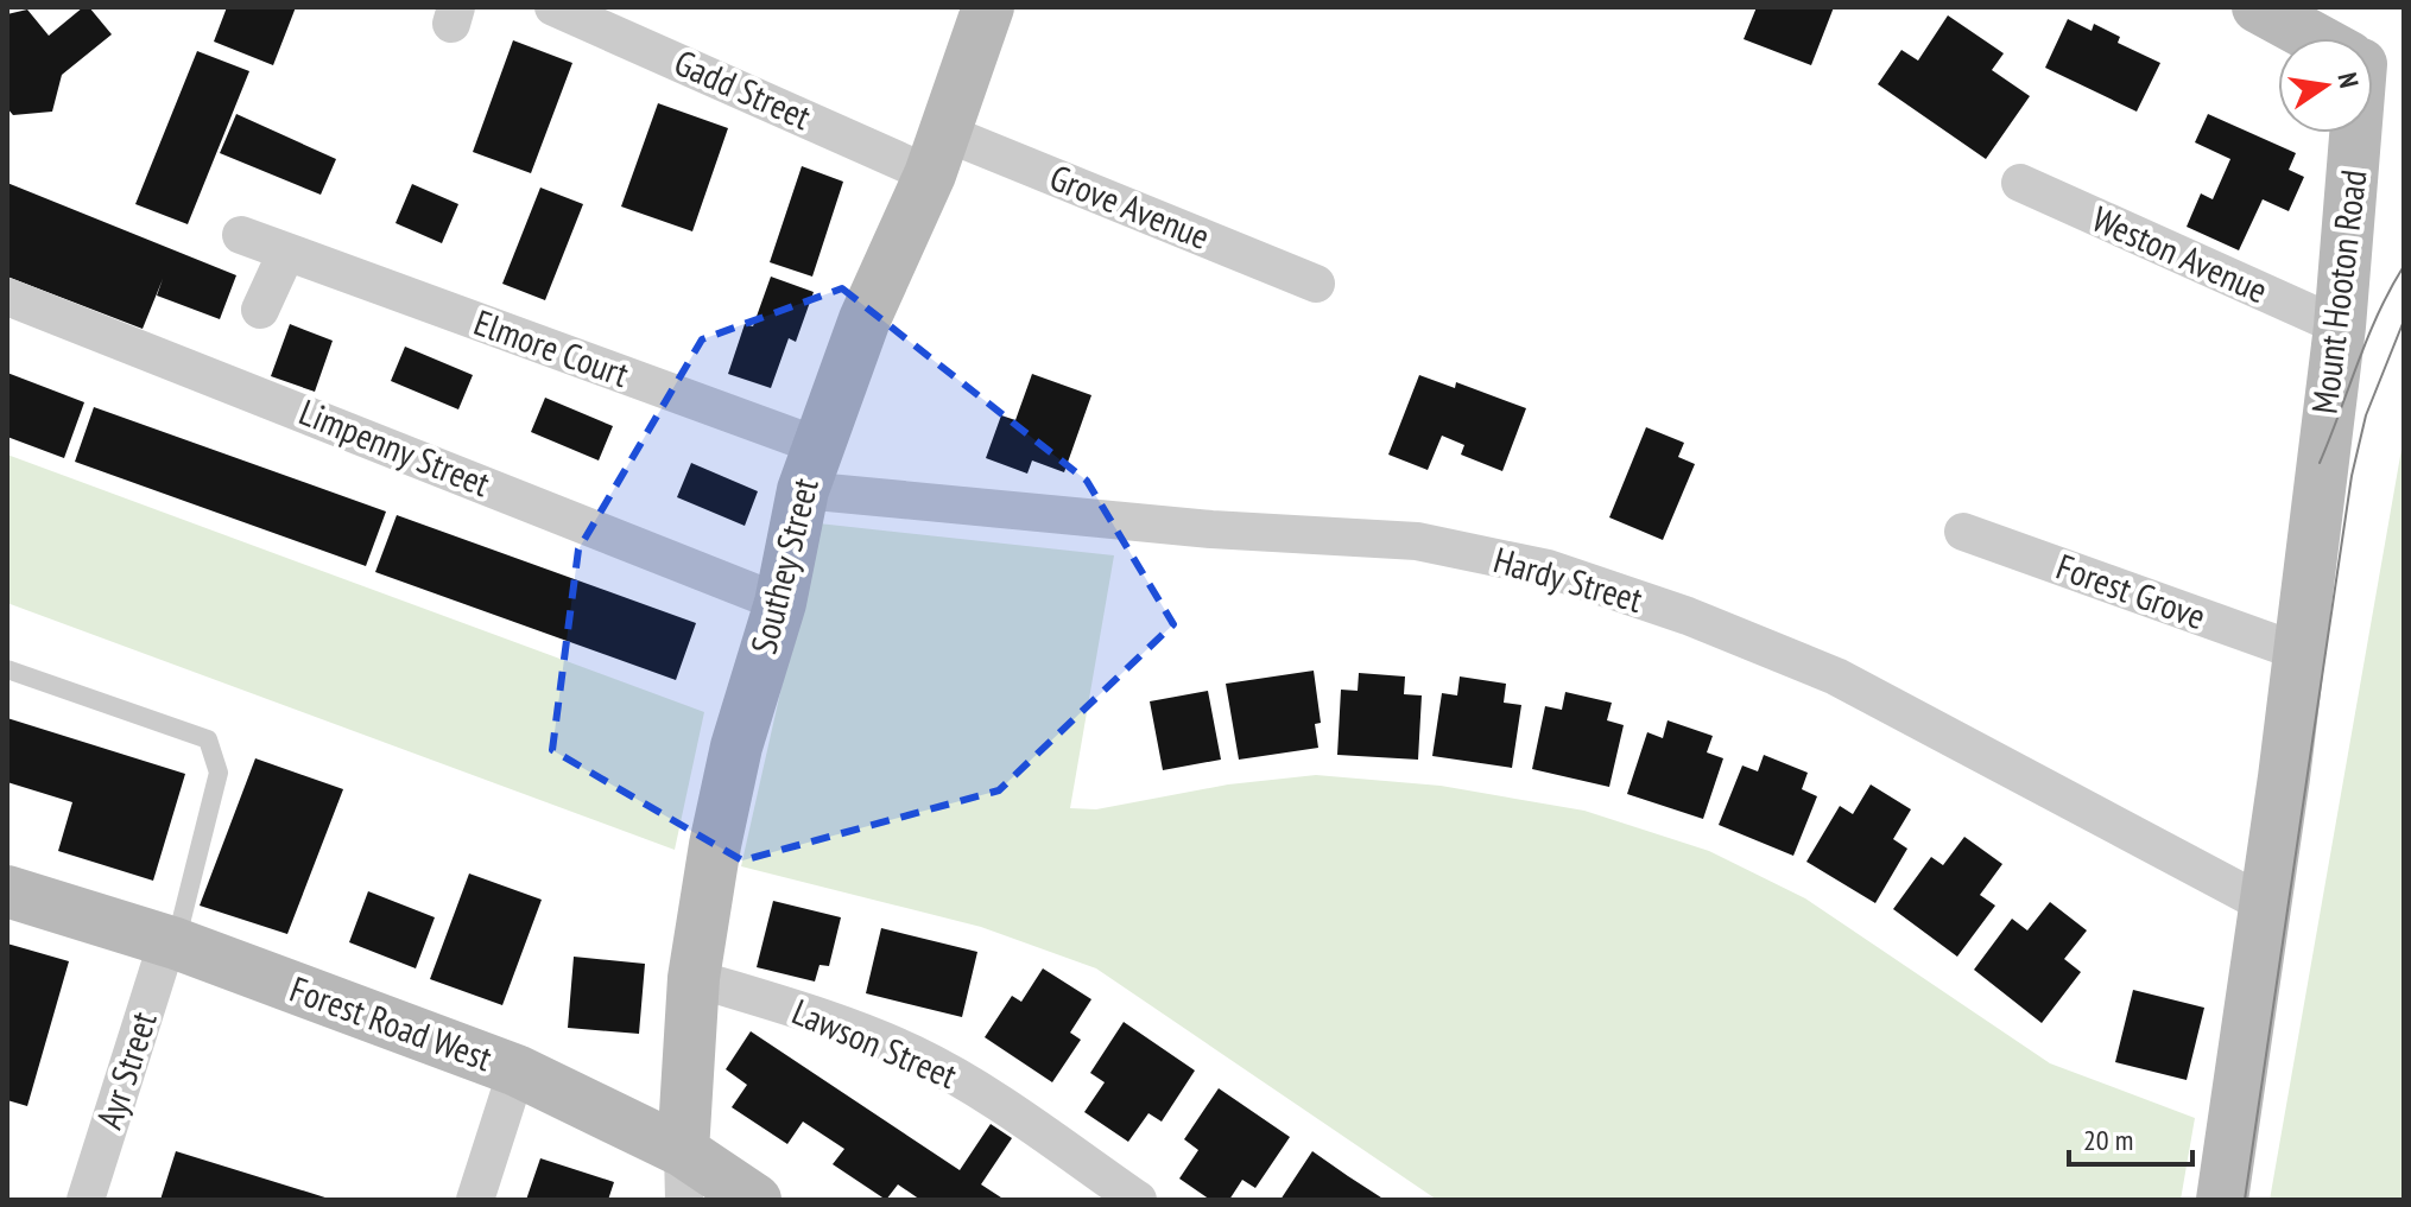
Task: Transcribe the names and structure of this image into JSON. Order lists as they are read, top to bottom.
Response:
{
  "streets": {
    "street": [
      "Gadd Street",
      "Grove Avenue",
      "Weston Avenue",
      "Mount Hooton Road",
      "Elmore Court",
      "Limpenny Street",
      "Southey Street",
      "Hardy Street",
      "Forest Grove",
      "Forest Road West",
      "Lawson Street",
      "Ayr Street"
    ]
  },
  "crossings": [
    ["Gadd Street", "Grove Avenue"],
    ["Gadd Street", "Southey Street"],
    ["Grove Avenue", "Southey Street"],
    ["Weston Avenue", "Mount Hooton Road"],
    ["Mount Hooton Road", "Hardy Street"],
    ["Mount Hooton Road", "Forest Grove"],
    ["Elmore Court", "Southey Street"],
    ["Elmore Court", "Hardy Street"],
    ["Limpenny Street", "Southey Street"],
    ["Southey Street", "Hardy Street"],
    ["Southey Street", "Forest Road West"],
    ["Southey Street", "Lawson Street"],
    ["Forest Road West", "Ayr Street"]
  ],
  "scale_bar": "20 m",
  "north": "right"
}
